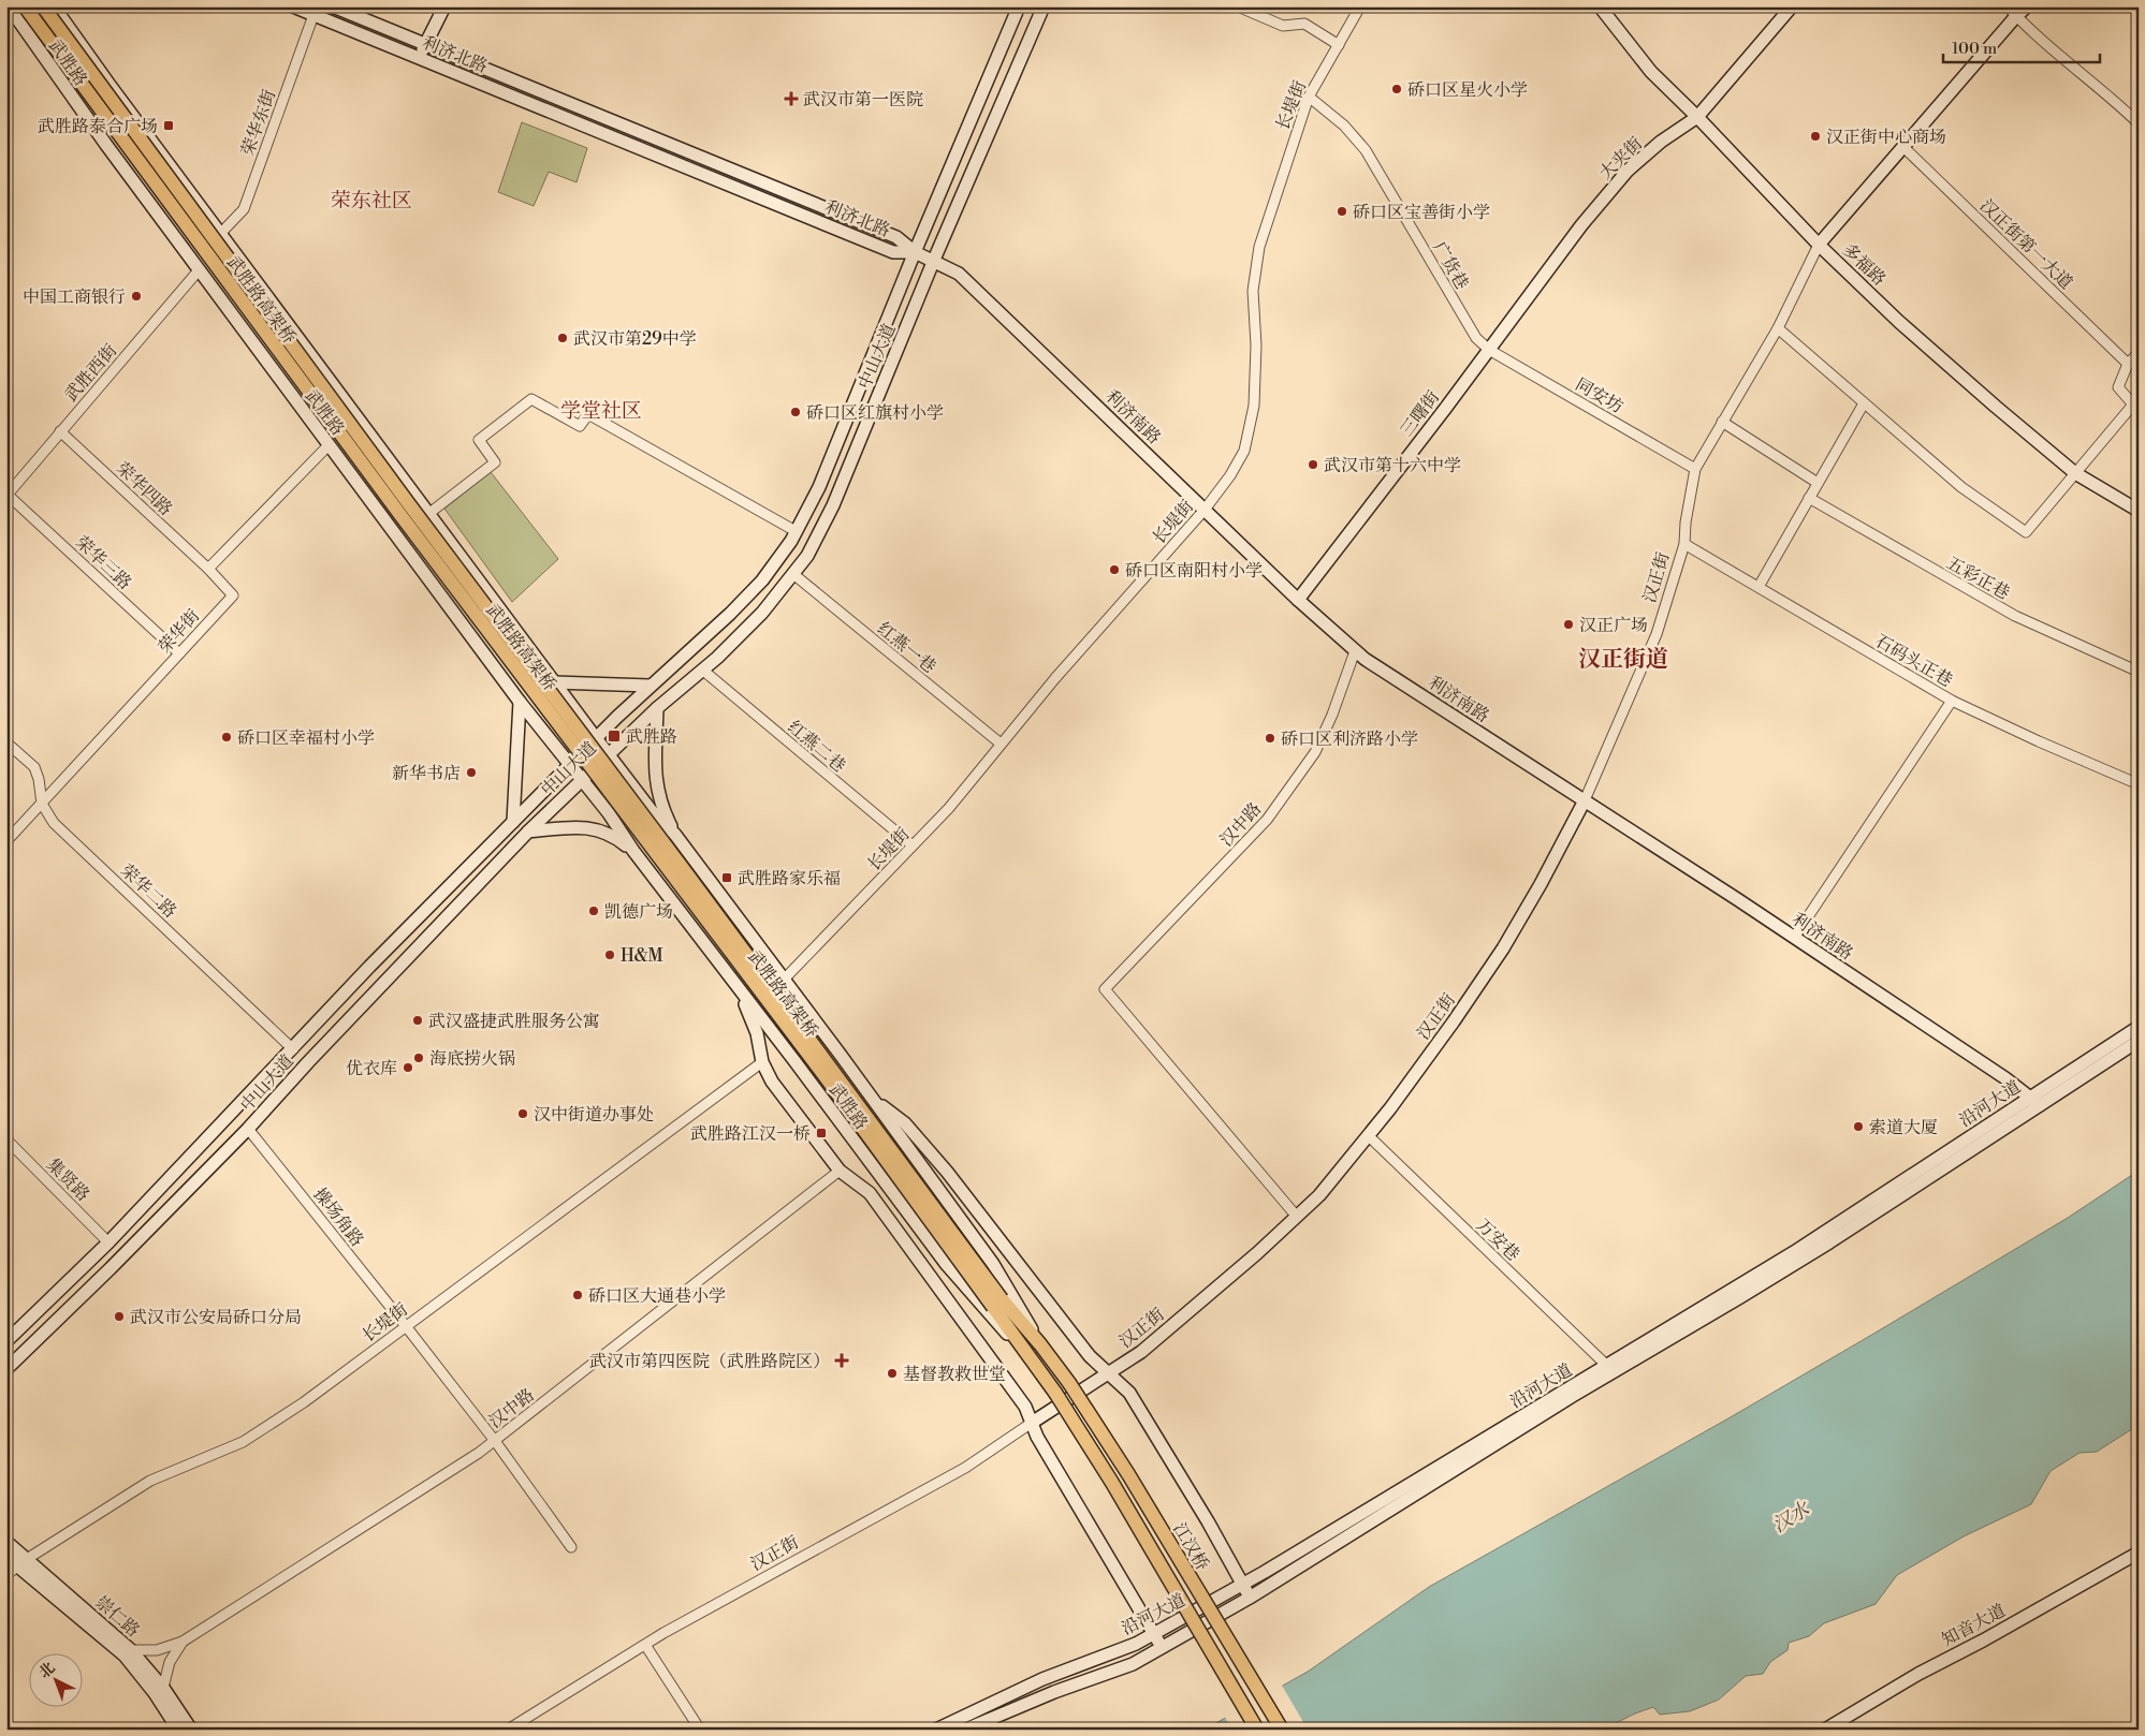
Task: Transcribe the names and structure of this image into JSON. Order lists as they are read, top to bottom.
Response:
{
  "streets": {
    "main road": [
      "利济北路",
      "武胜路",
      "大夹街",
      "多福路",
      "武胜路高架桥",
      "中山大道",
      "三曙街",
      "利济南路",
      "汉正街",
      "沿河大道",
      "江汉桥",
      "崇仁路",
      "知音大道"
    ],
    "street": [
      "长堤街",
      "荣华东街",
      "汉正街第一大道",
      "广货巷",
      "武胜西街",
      "同安坊",
      "荣华四路",
      "荣华三路",
      "五彩正巷",
      "荣华街",
      "红燕一巷",
      "石码头正巷",
      "红燕二巷",
      "汉中路",
      "荣华二路",
      "集贤路",
      "操场角路",
      "万安巷"
    ]
  },
  "crossings": [
    ["利济北路", "荣华东街"],
    ["利济北路", "中山大道"],
    ["利济北路", "利济南路"],
    ["武胜路", "长堤街"],
    ["武胜路", "荣华东街"],
    ["武胜路", "中山大道"],
    ["武胜路", "武胜西街"],
    ["武胜路", "江汉桥"],
    ["长堤街", "广货巷"],
    ["长堤街", "利济南路"],
    ["长堤街", "红燕一巷"],
    ["长堤街", "红燕二巷"],
    ["长堤街", "操场角路"],
    ["长堤街", "崇仁路"],
    ["大夹街", "多福路"],
    ["大夹街", "广货巷"],
    ["大夹街", "同安坊"],
    ["大夹街", "三曙街"],
    ["汉正街第一大道", "汉正街"],
    ["多福路", "汉正街"],
    ["广货巷", "同安坊"],
    ["广货巷", "三曙街"],
    ["中山大道", "利济南路"],
    ["中山大道", "红燕一巷"],
    ["中山大道", "红燕二巷"],
    ["中山大道", "荣华二路"],
    ["中山大道", "集贤路"],
    ["中山大道", "操场角路"],
    ["武胜西街", "荣华四路"],
    ["武胜西街", "荣华三路"],
    ["同安坊", "三曙街"],
    ["同安坊", "汉正街"],
    ["三曙街", "利济南路"],
    ["利济南路", "汉正街"],
    ["利济南路", "汉中路"],
    ["利济南路", "沿河大道"],
    ["荣华四路", "荣华街"],
    ["荣华三路", "荣华街"],
    ["汉正街", "石码头正巷"],
    ["汉正街", "汉中路"],
    ["汉正街", "万安巷"],
    ["荣华街", "荣华二路"],
    ["汉中路", "操场角路"],
    ["汉中路", "崇仁路"],
    ["沿河大道", "万安巷"]
  ],
  "districts": ["荣东社区", "学堂社区", "汉正街道"],
  "water": ["汉水"],
  "places": {
    "other": [
      "硚口区星火小学",
      "汉正街中心商场",
      "硚口区宝善街小学",
      "中国工商银行",
      "武汉市第29中学",
      "硚口区红旗村小学",
      "武汉市第十六中学",
      "硚口区南阳村小学",
      "汉正广场",
      "硚口区幸福村小学",
      "硚口区利济路小学",
      "新华书店",
      "凯德广场",
      "H&M",
      "武汉盛捷武胜服务公寓",
      "海底捞火锅",
      "优衣库",
      "汉中街道办事处",
      "索道大厦",
      "硚口区大通巷小学",
      "武汉市公安局硚口分局",
      "基督教救世堂"
    ],
    "health": ["武汉市第一医院", "武汉市第四医院（武胜路院区）"],
    "transit": [
      "武胜路泰合广场",
      "武胜路",
      "武胜路家乐福",
      "武胜路江汉一桥"
    ]
  },
  "scale_bar": "100 m",
  "north": "top left"
}
